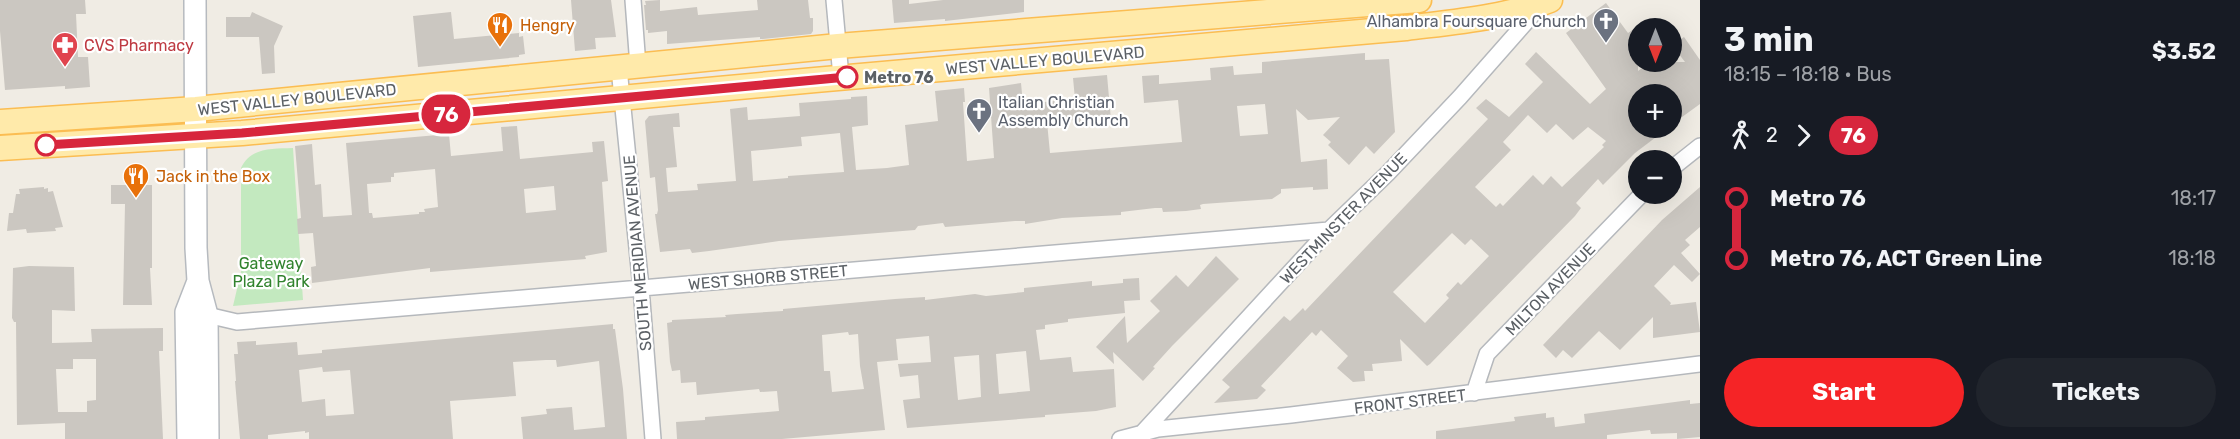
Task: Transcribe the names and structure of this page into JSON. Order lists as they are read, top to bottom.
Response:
{
  "streets": {
    "main road": ["WEST VALLEY BOULEVARD"],
    "street": [
      "WESTMINSTER AVENUE",
      "SOUTH MERIDIAN AVENUE",
      "WEST SHORB STREET",
      "MILTON AVENUE",
      "FRONT STREET"
    ]
  },
  "crossings": [
    ["WEST VALLEY BOULEVARD", "WESTMINSTER AVENUE"],
    ["WEST VALLEY BOULEVARD", "SOUTH MERIDIAN AVENUE"],
    ["WESTMINSTER AVENUE", "WEST SHORB STREET"],
    ["WESTMINSTER AVENUE", "FRONT STREET"],
    ["SOUTH MERIDIAN AVENUE", "WEST SHORB STREET"],
    ["MILTON AVENUE", "FRONT STREET"]
  ],
  "parks": ["Gateway Plaza Park"],
  "places": {
    "church": ["Alhambra Foursquare Church", "Italian Christian Assembly Church"],
    "restaurant": ["Hengry", "Jack in the Box"],
    "pharmacy": ["CVS Pharmacy"],
    "other": ["Metro 76"]
  },
  "lines": ["bus line 76"],
  "north": "bottom",
  "page": {
    "on_map": "76",
    "heading": ["3 min", "18:15 – 18:18 · Bus", "$3.52"],
    "map_buttons": ["+", "−"],
    "legs": ["2", "76"],
    "list": [
      {
        "name": "Metro 76",
        "value": "18:17"
      },
      {
        "name": "Metro 76, ACT Green Line",
        "value": "18:18"
      }
    ],
    "buttons": ["Start", "Tickets"]
  }
}
